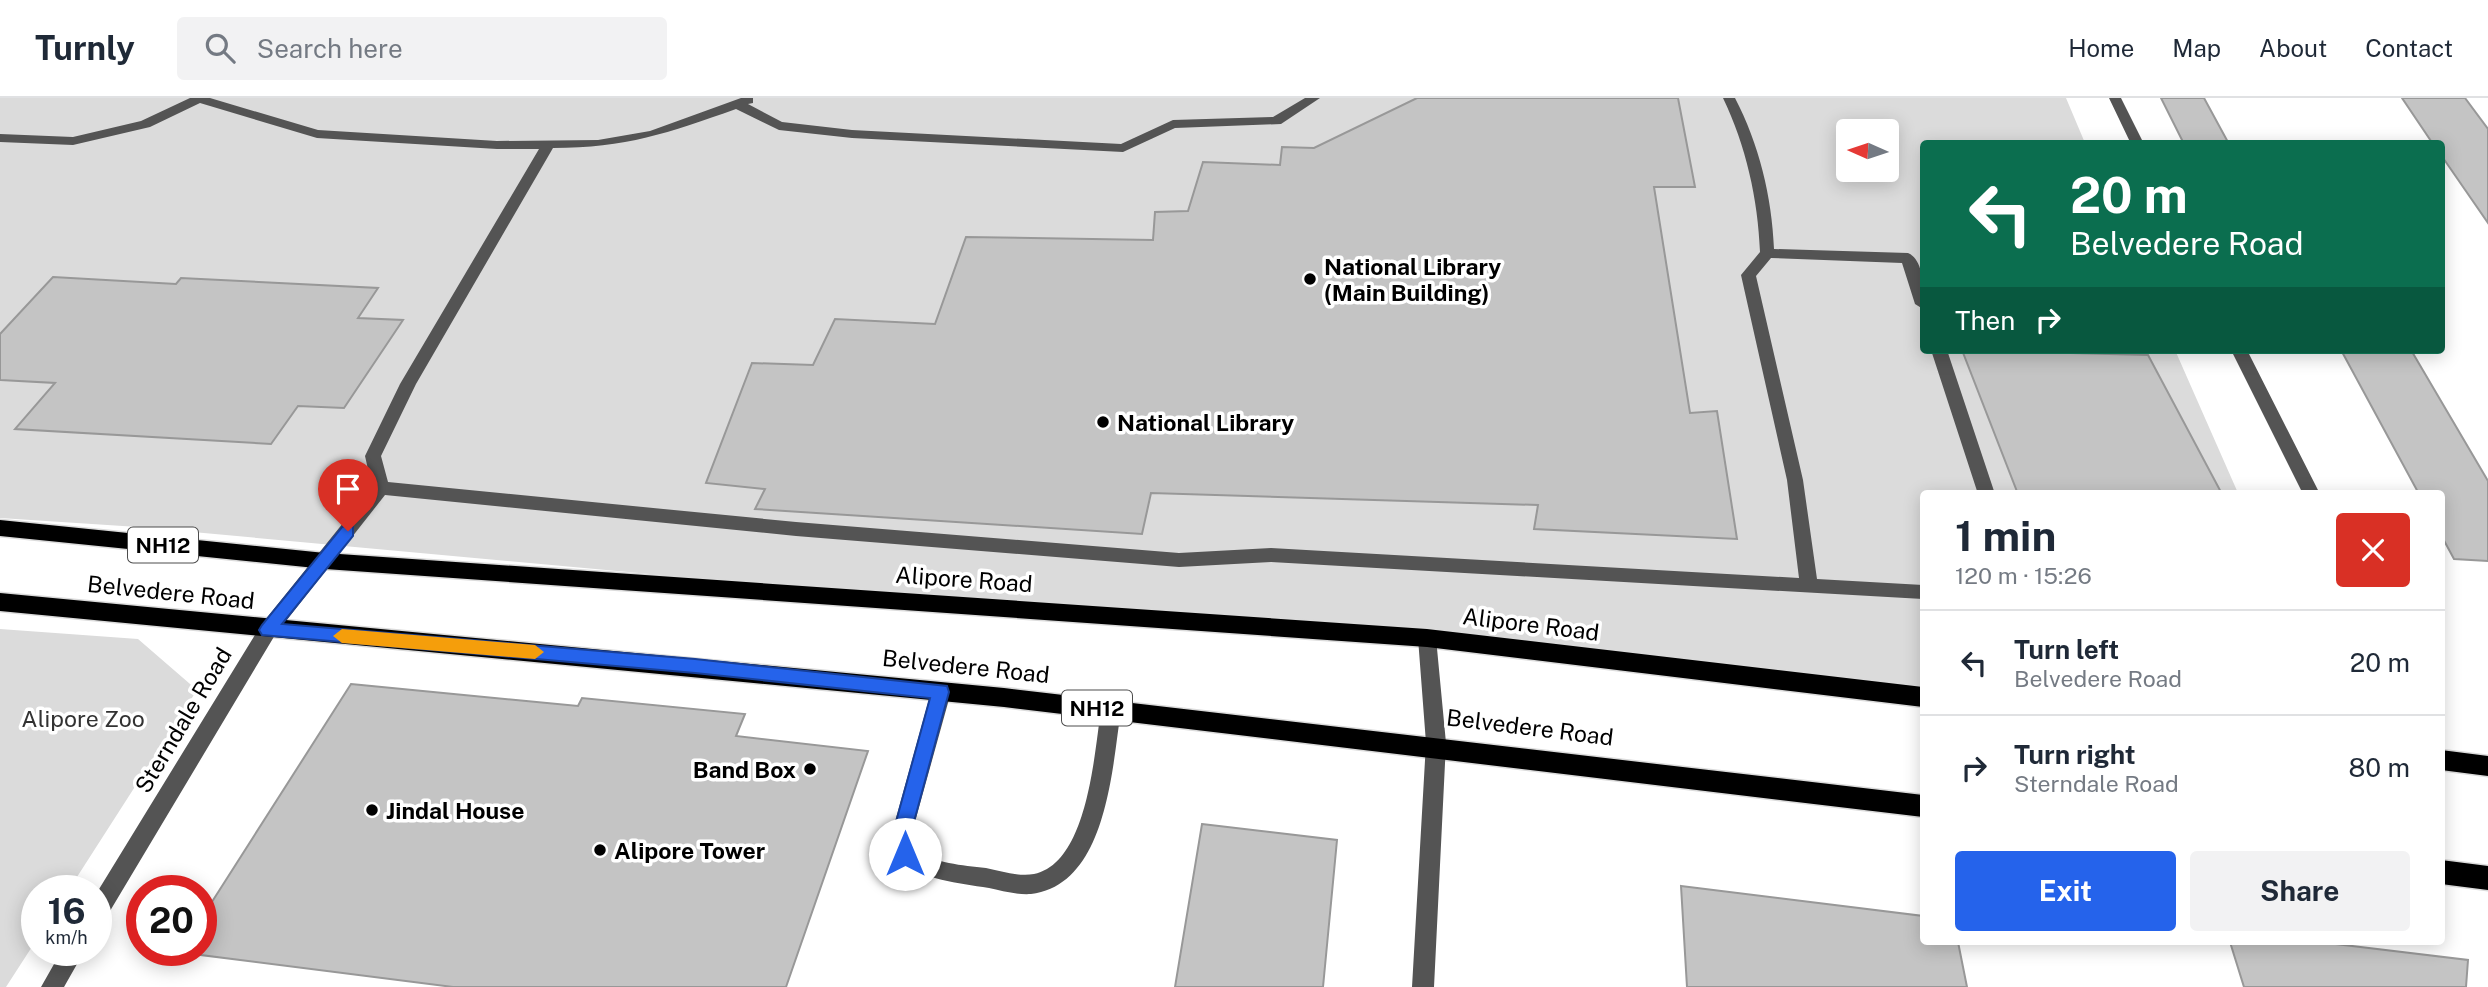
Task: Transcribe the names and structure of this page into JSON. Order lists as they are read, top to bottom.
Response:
{
  "streets": {
    "highway": ["NH12", "Alipore Road", "Belvedere Road"],
    "street": ["Sterndale Road"]
  },
  "crossings": [
    ["Alipore Road", "Sterndale Road"],
    ["Belvedere Road", "Sterndale Road"]
  ],
  "parks": ["Alipore Zoo"],
  "places": [
    "National Library (Main Building)",
    "National Library",
    "Band Box",
    "Jindal House",
    "Alipore Tower"
  ],
  "north": "left",
  "page": {
    "header": "Turnly",
    "search": "Search here",
    "nav": [
      "Home",
      "Map",
      "About",
      "Contact"
    ],
    "turn": ["20 m", "Belvedere Road"],
    "then": "Then",
    "heading": ["1 min", "120 m · 15:26"],
    "list": [
      {
        "name": "Turn left",
        "note": "Belvedere Road",
        "value": "20 m"
      },
      {
        "name": "Turn right",
        "note": "Sterndale Road",
        "value": "80 m"
      }
    ],
    "buttons": ["Exit", "Share"],
    "speed": "16 km/h",
    "limit": "20"
  }
}
